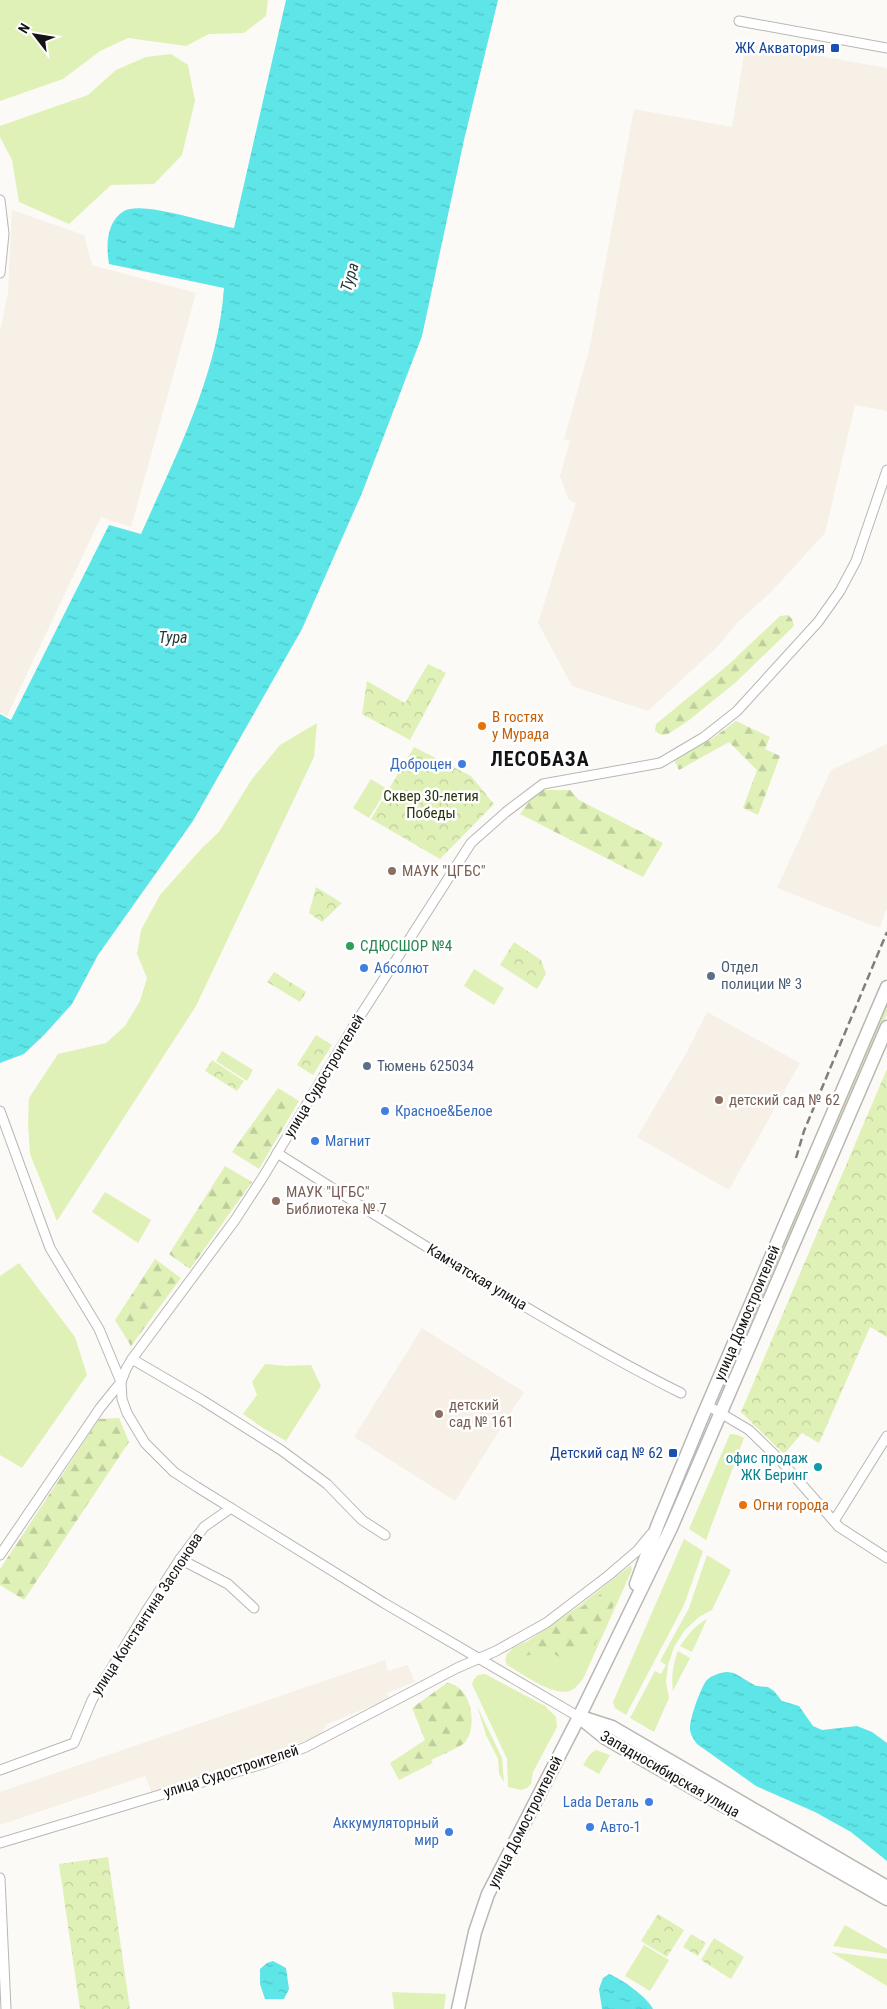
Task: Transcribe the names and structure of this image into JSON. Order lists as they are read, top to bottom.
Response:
{
  "streets": {
    "main road": ["улица Домостроителей", "Западносибирская улица"],
    "street": ["улица Судостроителей", "Камчатская улица", "улица Константина Заслонова"]
  },
  "crossings": [
    ["улица Судостроителей", "Камчатская улица"],
    ["улица Судостроителей", "улица Домостроителей"],
    ["улица Домостроителей", "Западносибирская улица"]
  ],
  "districts": ["ЛЕСОБАЗА"],
  "water": ["Тура"],
  "parks": ["Сквер 30-летия Победы"],
  "places": {
    "transit": ["ЖК Акватория", "Детский сад № 62"],
    "other": [
      "В гостях у Мурада",
      "Доброцен",
      "МАУК \"ЦГБС\"",
      "СДЮСШОР №4",
      "Абсолют",
      "Отдел полиции № 3",
      "Тюмень 625034",
      "детский сад № 62",
      "Красное&Белое",
      "Магнит",
      "МАУК \"ЦГБС\" Библиотека № 7",
      "детский сад № 161",
      "офис продаж ЖК Беринг",
      "Огни города",
      "Lada Dеталь",
      "Авто-1",
      "Аккумуляторный мир"
    ]
  },
  "north": "top left"
}
